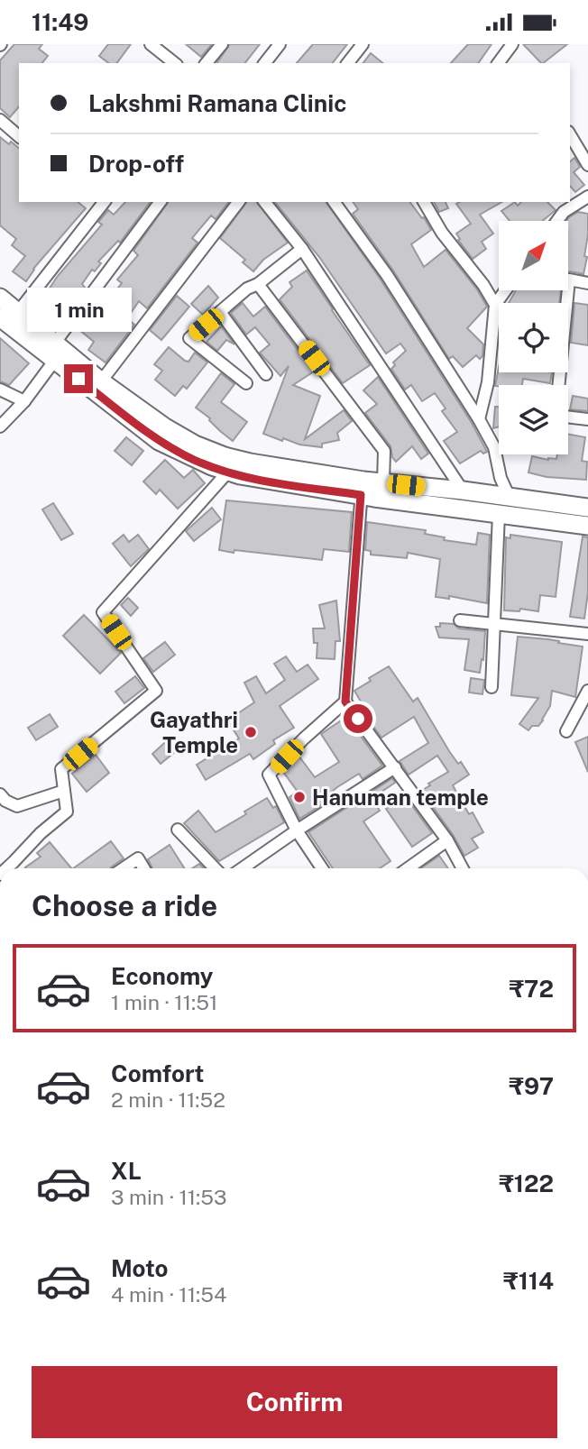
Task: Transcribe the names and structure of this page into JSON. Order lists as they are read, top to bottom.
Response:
{
  "places": ["Gayathri Temple", "Hanuman temple"],
  "north": "top right",
  "page": {
    "status": "11:49",
    "banner": ["Lakshmi Ramana Clinic", "Drop-off"],
    "bubble": "1 min",
    "heading": "Choose a ride",
    "list": [
      {
        "name": "Economy",
        "note": "1 min · 11:51",
        "value": "₹72"
      },
      {
        "name": "Comfort",
        "note": "2 min · 11:52",
        "value": "₹97"
      },
      {
        "name": "XL",
        "note": "3 min · 11:53",
        "value": "₹122"
      },
      {
        "name": "Moto",
        "note": "4 min · 11:54",
        "value": "₹114"
      }
    ],
    "buttons": "Confirm"
  }
}
